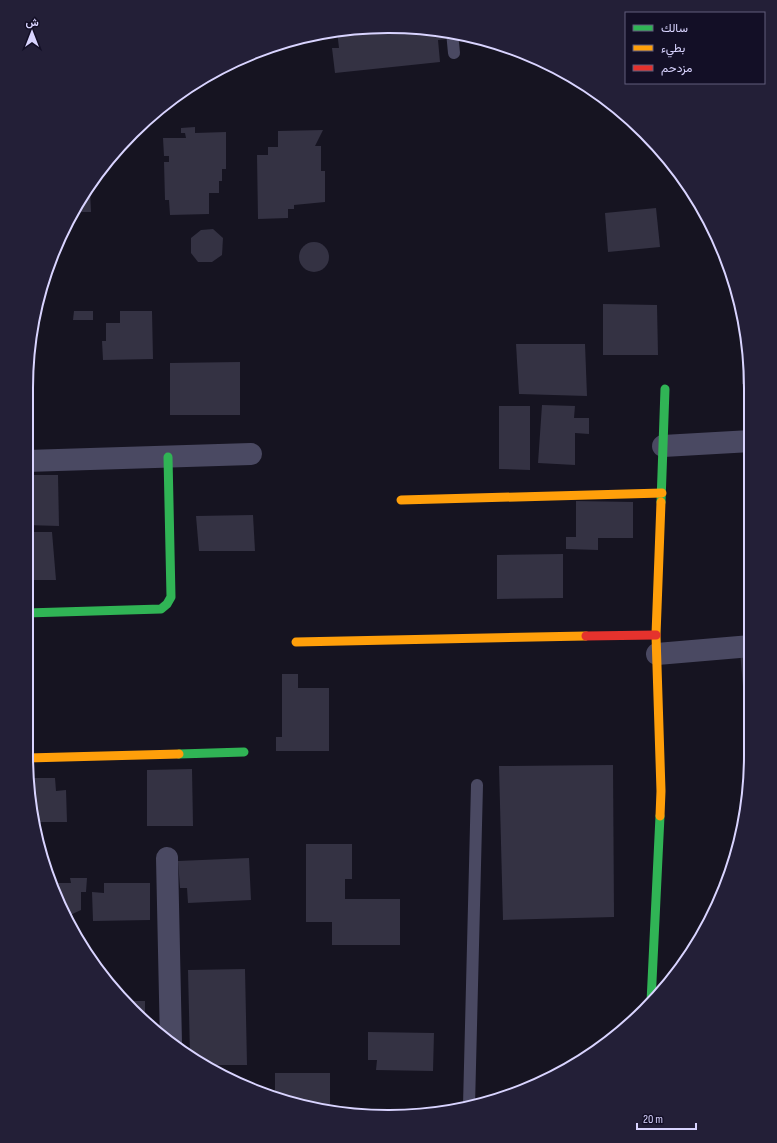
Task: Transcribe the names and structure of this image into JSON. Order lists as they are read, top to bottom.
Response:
{
  "legend": ["سالك", "بطيء", "مزدحم"],
  "scale_bar": "20 m",
  "north": "top"
}
